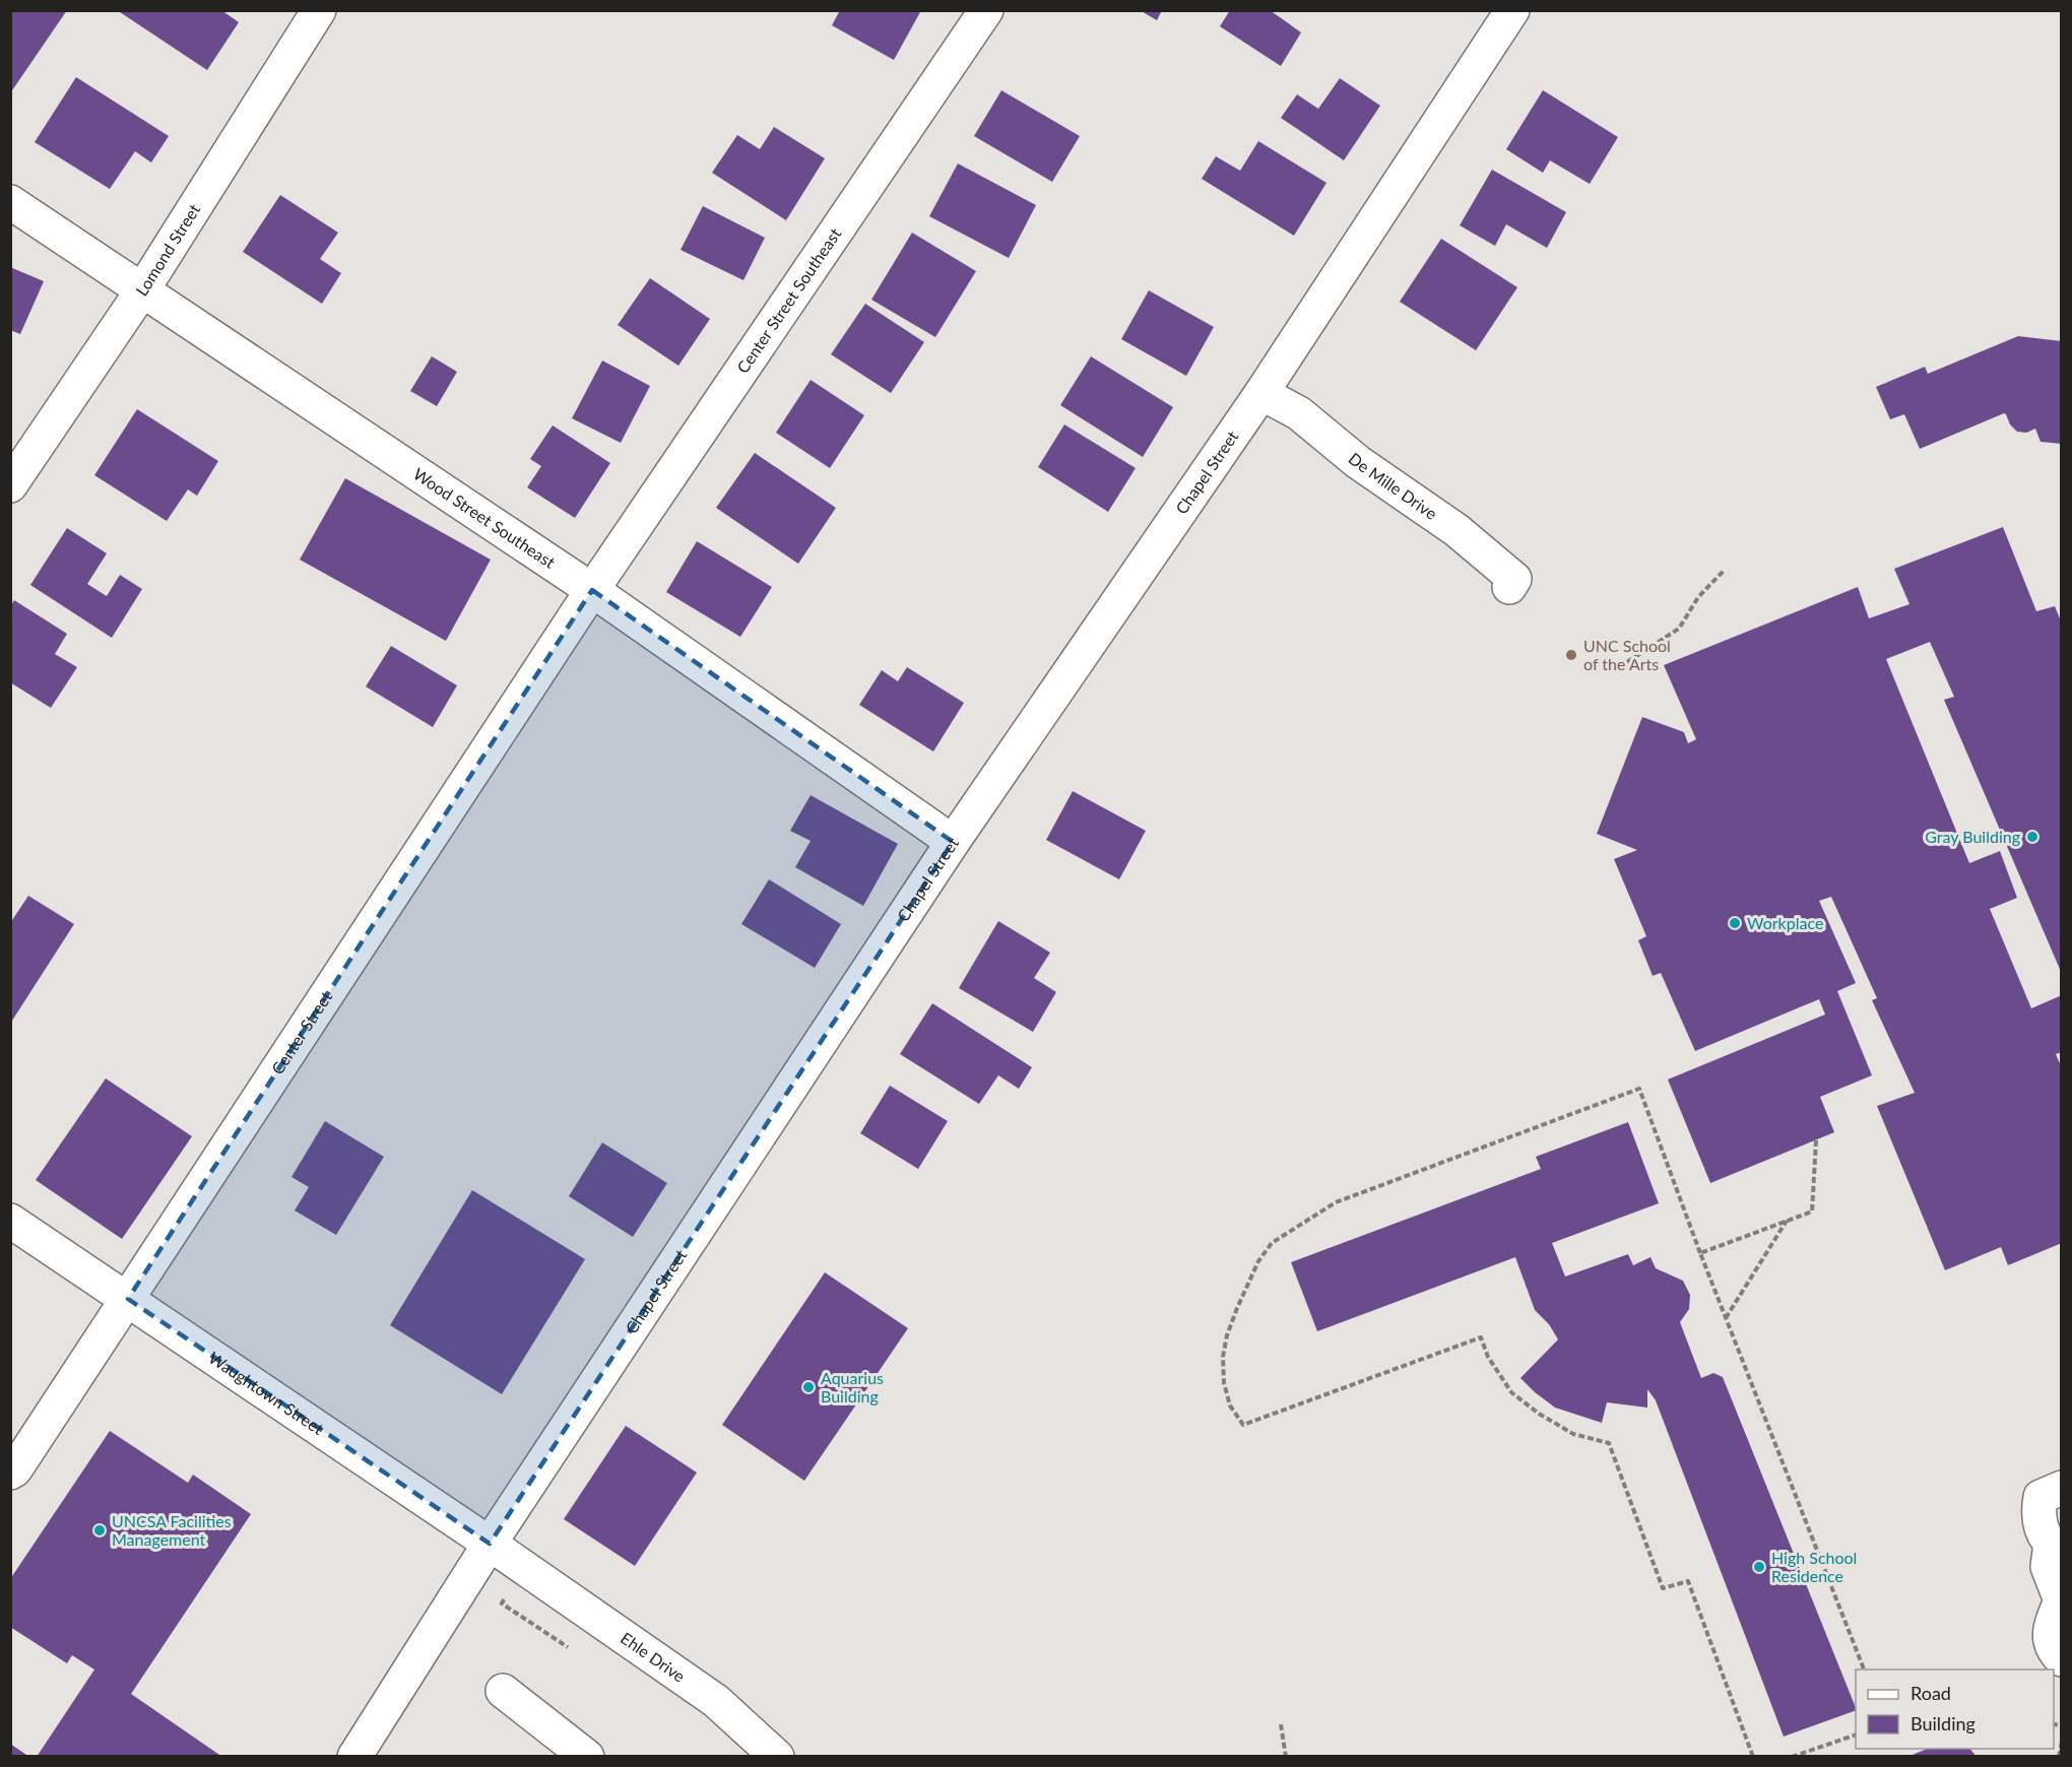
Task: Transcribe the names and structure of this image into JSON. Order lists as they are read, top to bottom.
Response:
{
  "streets": {
    "street": [
      "Lomond Street",
      "Center Street Southeast",
      "Chapel Street",
      "De Mille Drive",
      "Wood Street Southeast",
      "Center Street",
      "Waughtown Street",
      "Ehle Drive"
    ]
  },
  "crossings": [
    ["Lomond Street", "Wood Street Southeast"],
    ["Center Street Southeast", "Wood Street Southeast"],
    ["Center Street Southeast", "Center Street"],
    ["Chapel Street", "De Mille Drive"],
    ["Chapel Street", "Wood Street Southeast"],
    ["Chapel Street", "Waughtown Street"],
    ["Wood Street Southeast", "Center Street"],
    ["Center Street", "Waughtown Street"],
    ["Waughtown Street", "Ehle Drive"]
  ],
  "places": [
    "UNC School of the Arts",
    "Gray Building",
    "Workplace",
    "Aquarius Building",
    "UNCSA Facilities Management",
    "High School Residence"
  ],
  "legend": ["Road", "Building"]
}
